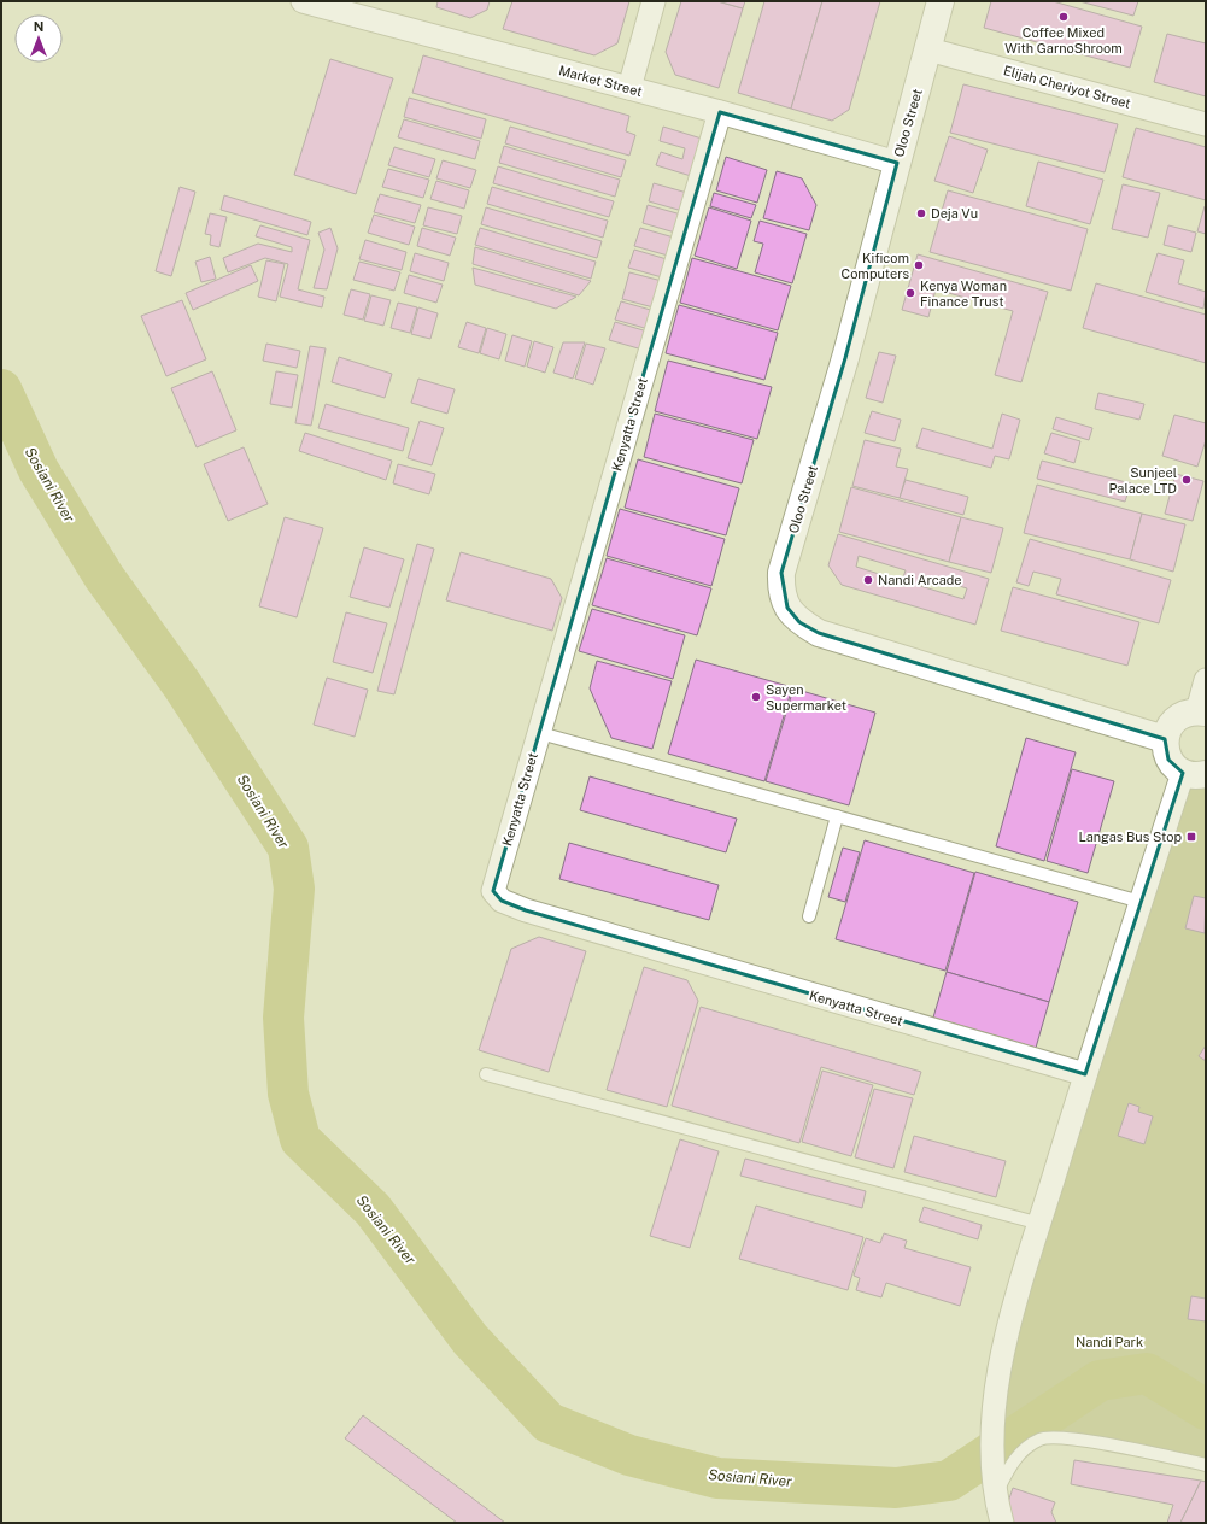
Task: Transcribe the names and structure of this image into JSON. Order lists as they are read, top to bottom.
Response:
{
  "streets": {
    "street": [
      "Market Street",
      "Elijah Cheriyot Street",
      "Oloo Street",
      "Kenyatta Street"
    ]
  },
  "crossings": [
    ["Market Street", "Oloo Street"],
    ["Market Street", "Kenyatta Street"],
    ["Elijah Cheriyot Street", "Oloo Street"]
  ],
  "water": ["Sosiani River"],
  "parks": ["Nandi Park"],
  "places": {
    "other": [
      "Coffee Mixed With GarnoShroom",
      "Deja Vu",
      "Kificom Computers",
      "Kenya Woman Finance Trust",
      "Sunjeel Palace LTD",
      "Nandi Arcade",
      "Sayen Supermarket"
    ],
    "transit": ["Langas Bus Stop"]
  },
  "north": "top"
}
